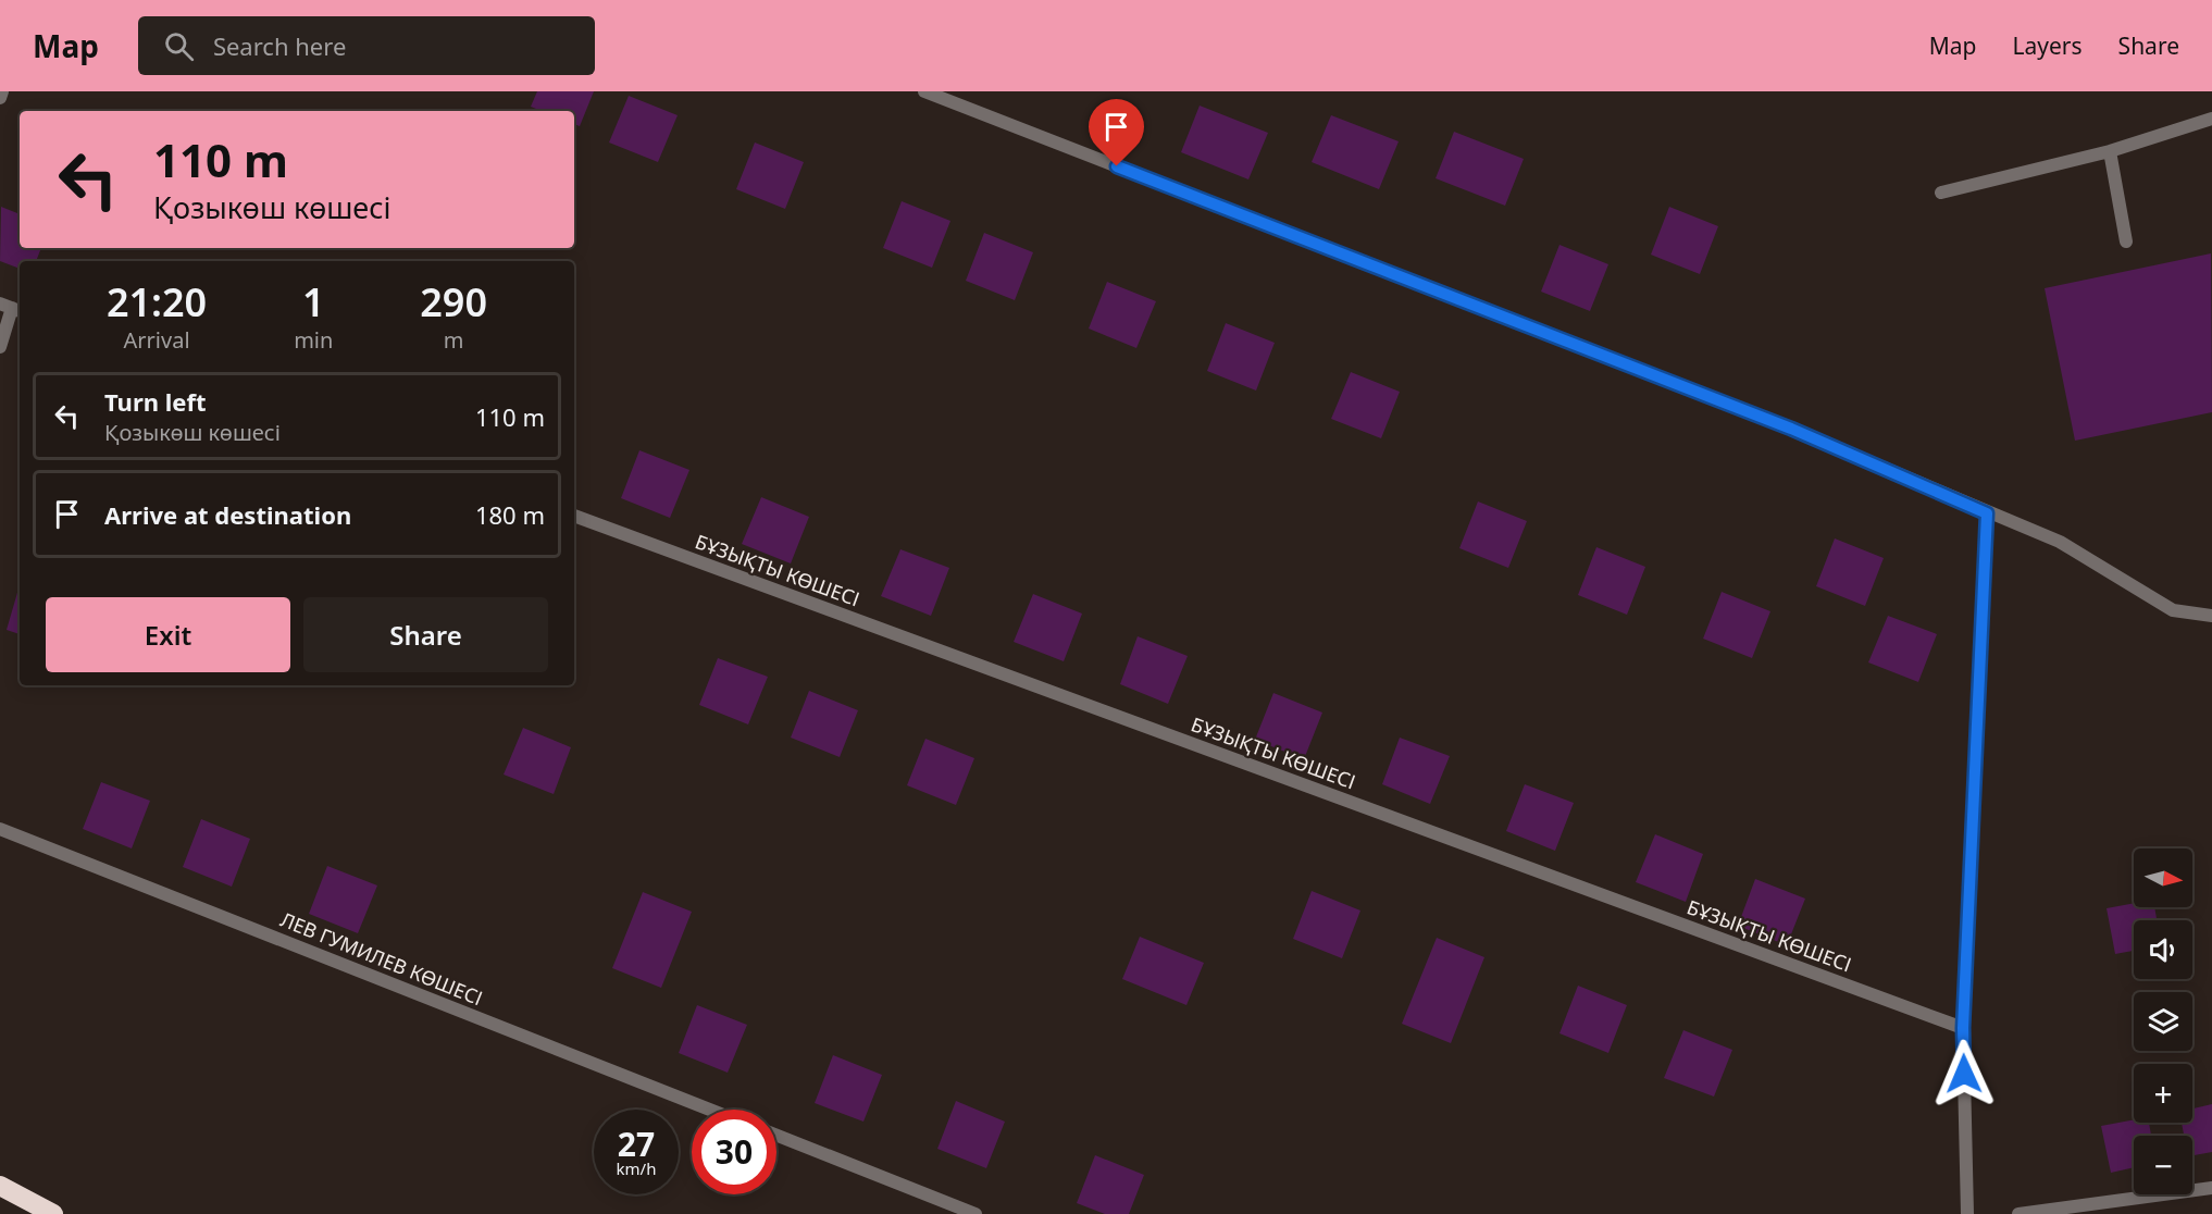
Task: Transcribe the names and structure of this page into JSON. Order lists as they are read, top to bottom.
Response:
{
  "streets": {
    "street": ["БҰЗЫҚТЫ КӨШЕСІ", "ЛЕВ ГУМИЛЕВ КӨШЕСІ"]
  },
  "north": "right",
  "page": {
    "header": "Map",
    "search": "Search here",
    "nav": ["Map", "Layers", "Share"],
    "turn": ["110 m", "Қозыкөш көшесі"],
    "eta": [
      "21:20",
      "Arrival",
      "1",
      "min",
      "290",
      "m"
    ],
    "list": [
      {
        "name": "Turn left",
        "note": "Қозыкөш көшесі",
        "value": "110 m"
      },
      {
        "name": "Arrive at destination",
        "value": "180 m"
      }
    ],
    "buttons": ["Exit", "Share"],
    "map_buttons": ["+", "−"],
    "speed": "27 km/h",
    "limit": "30"
  }
}
